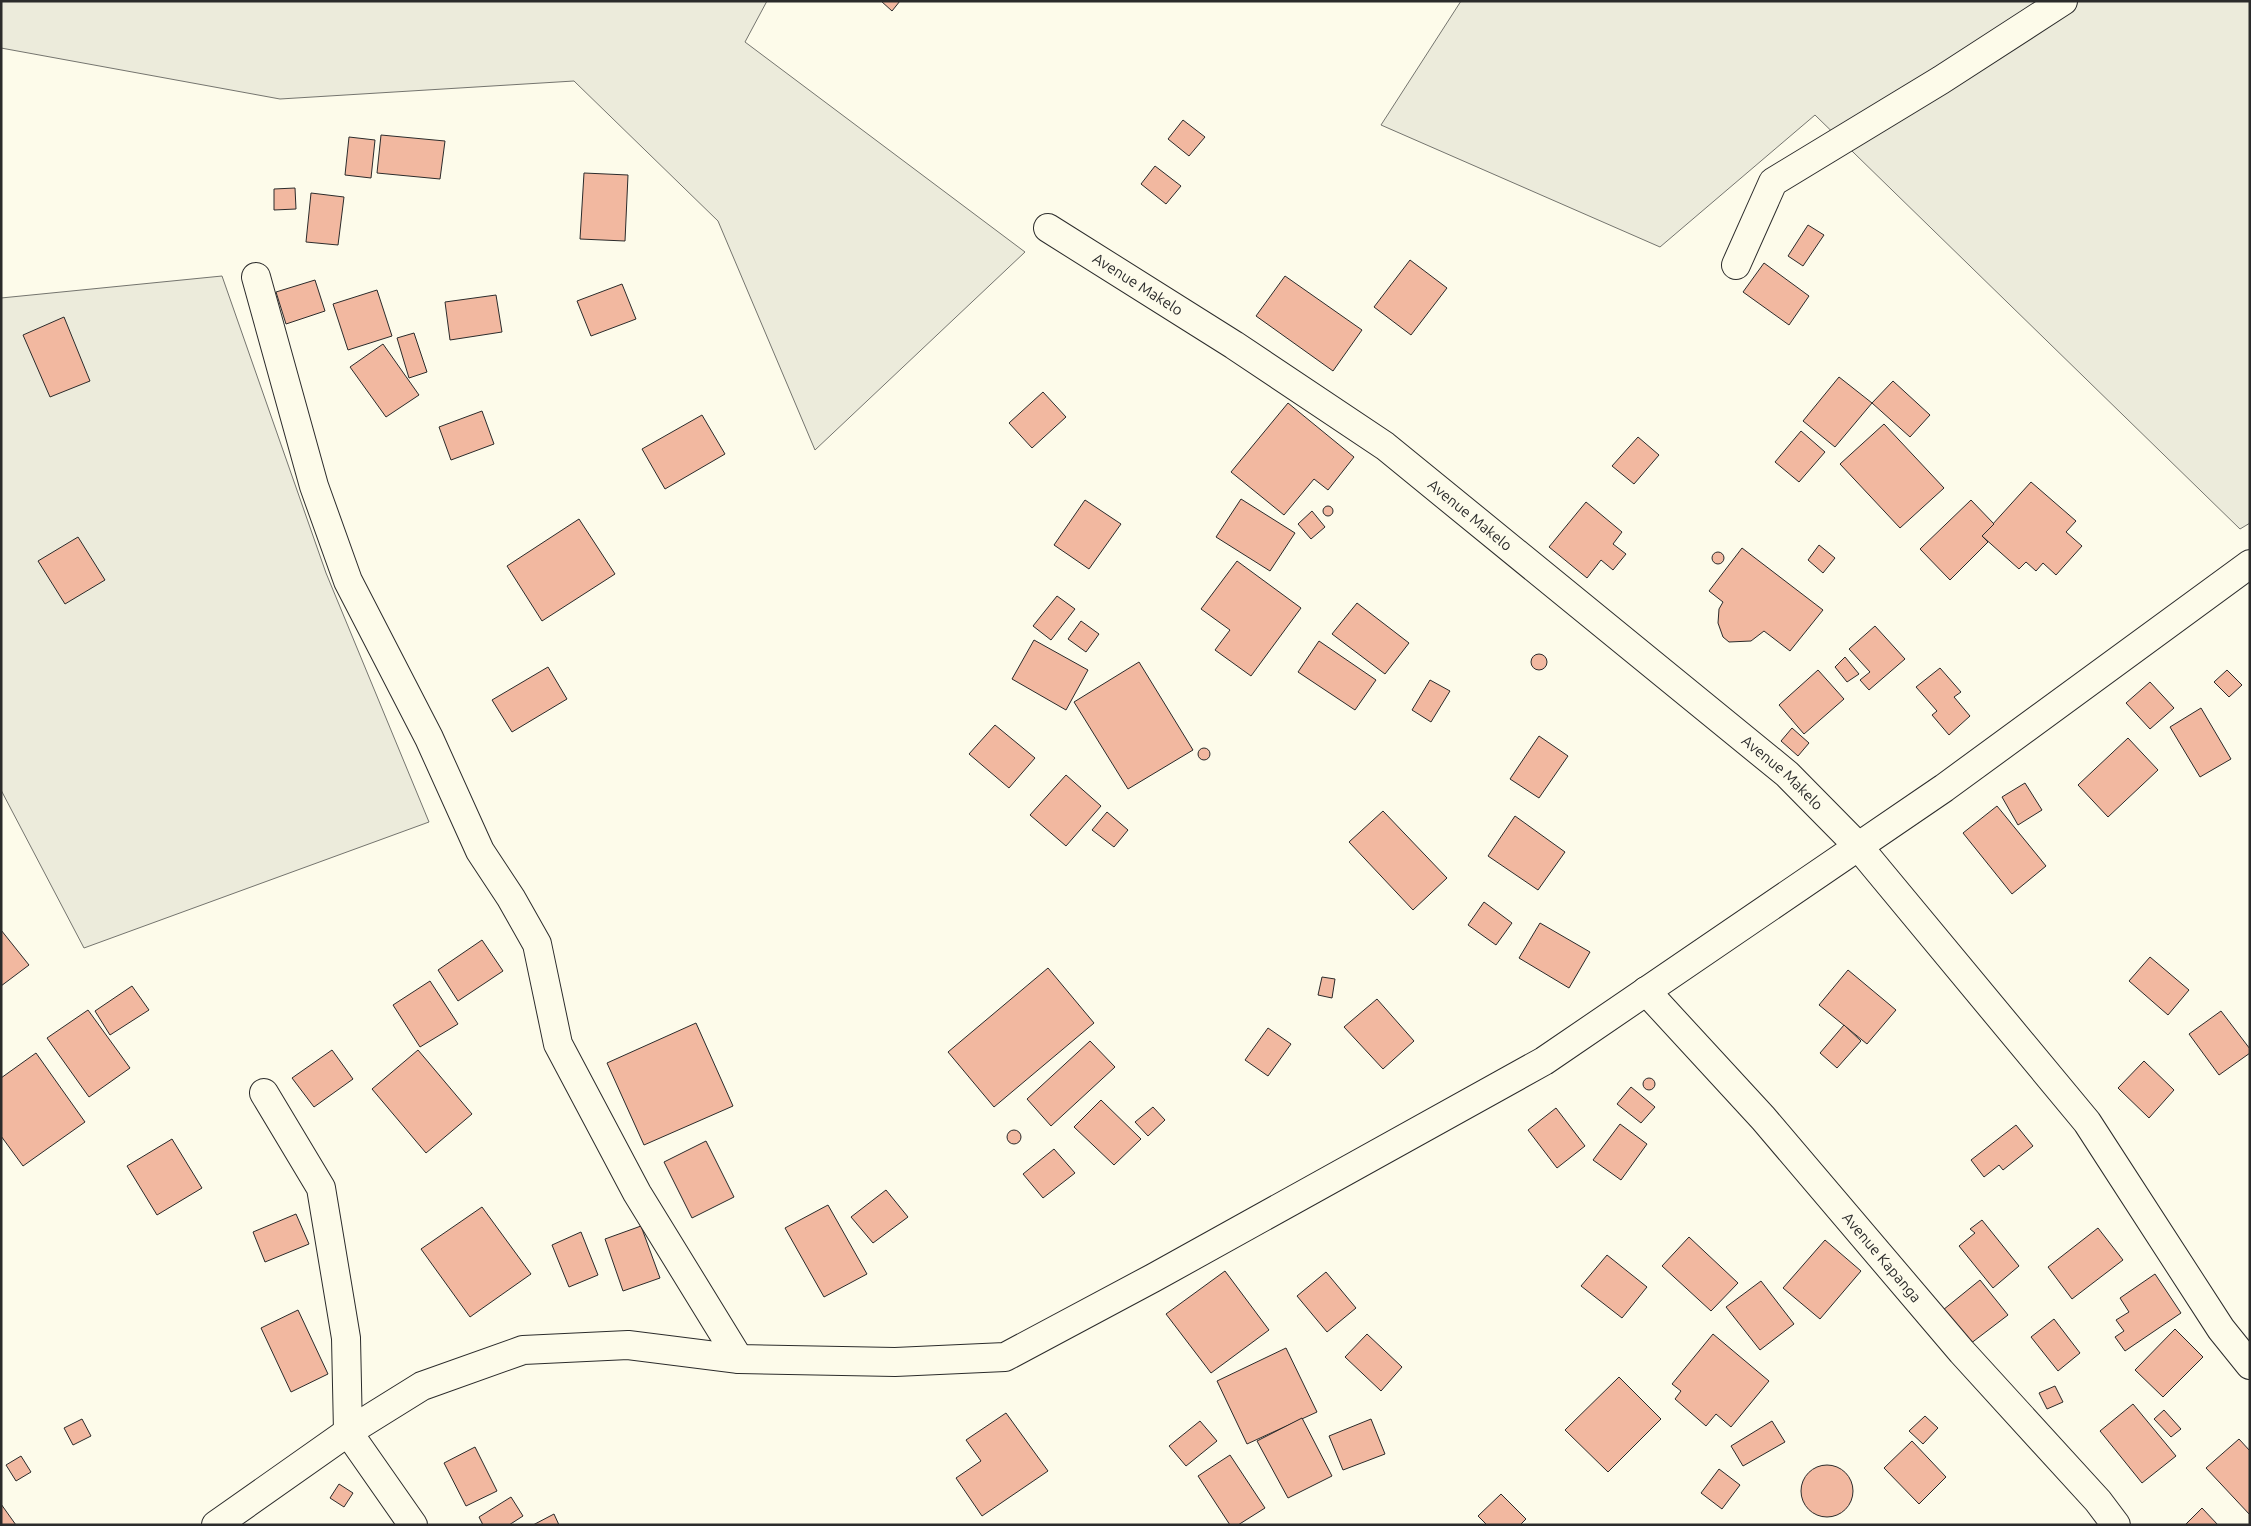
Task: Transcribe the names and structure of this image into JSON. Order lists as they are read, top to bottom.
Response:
{
  "streets": {
    "street": ["Avenue Makelo", "Avenue Kapanga"]
  }
}
